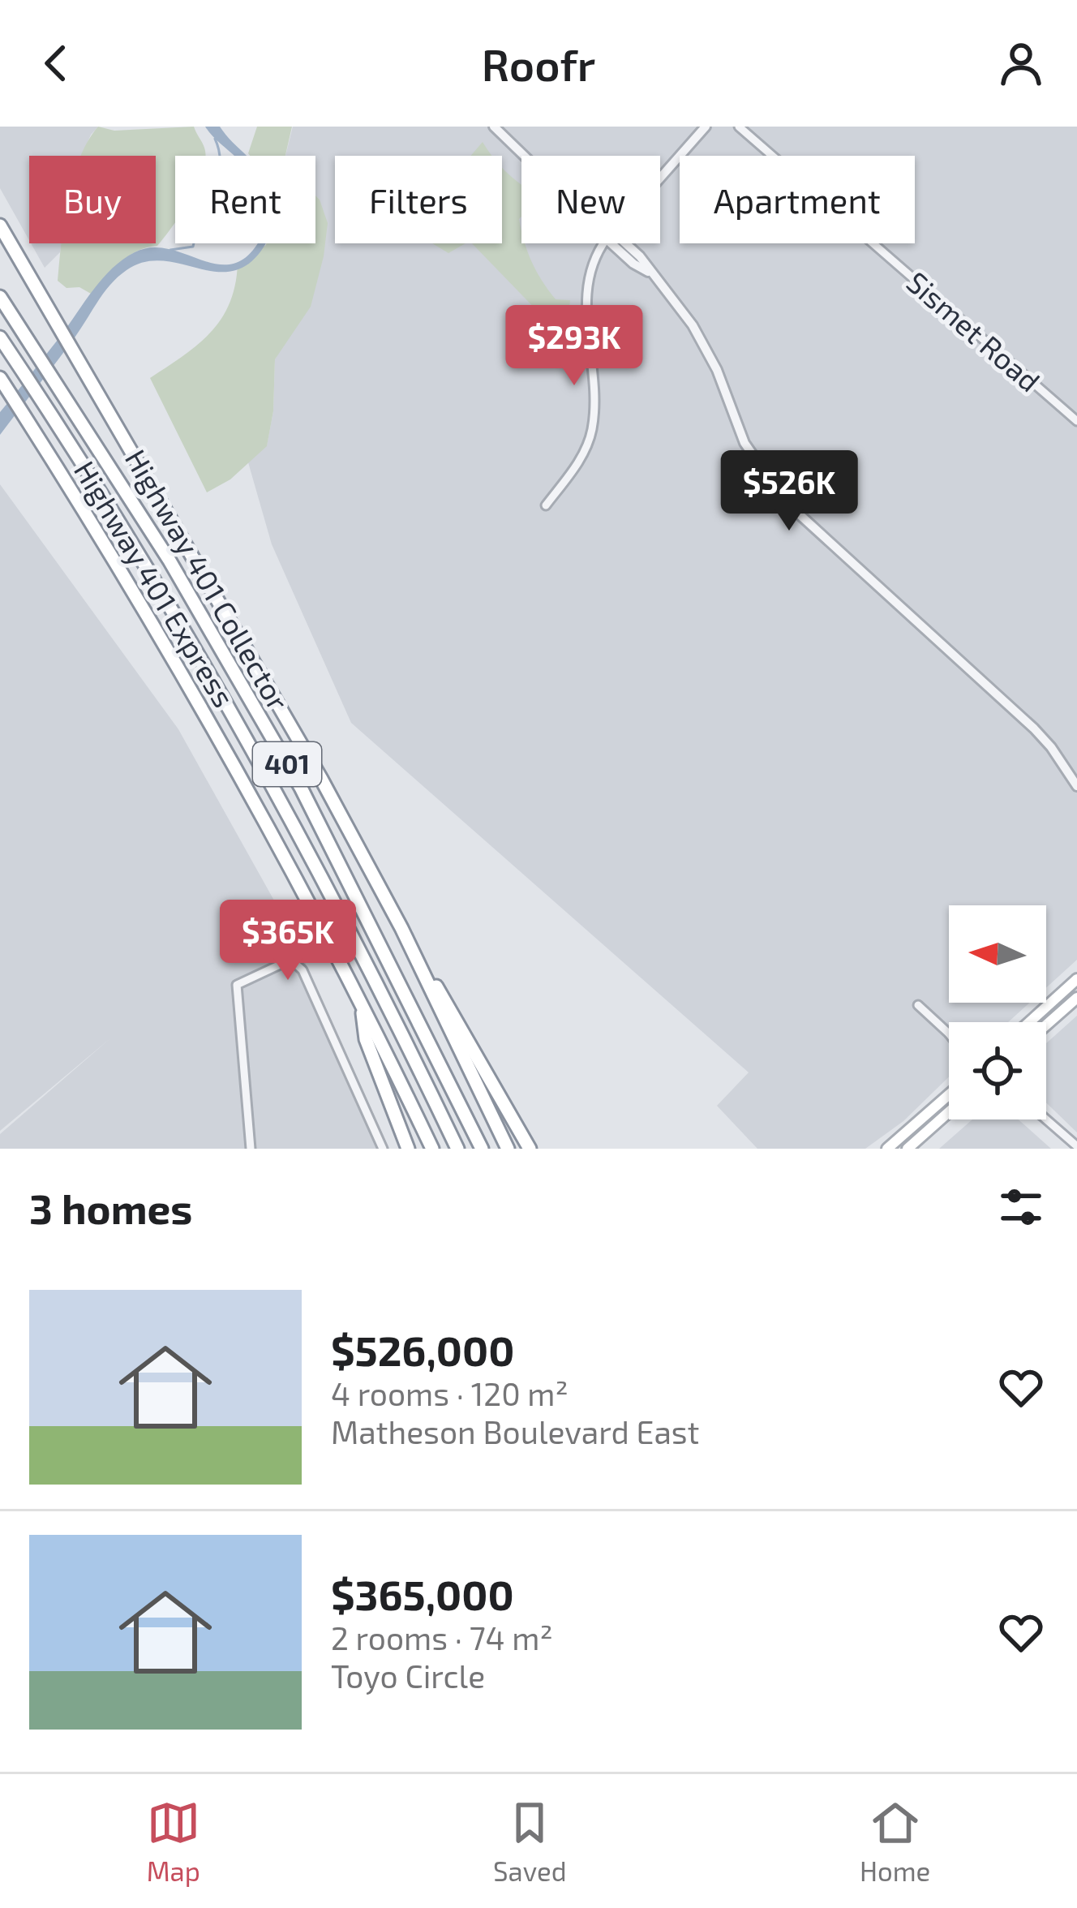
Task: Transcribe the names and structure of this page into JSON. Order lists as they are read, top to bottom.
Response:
{
  "streets": {
    "highway": ["Highway 401 Collector", "Highway 401 Express", "401"],
    "street": ["Sismet Road"]
  },
  "north": "left",
  "page": {
    "header": "Roofr",
    "chip": [
      "Buy",
      "Rent",
      "Filters",
      "New",
      "Apartment"
    ],
    "price": ["$293K", "$526K", "$365K"],
    "heading": "3 homes",
    "list": [
      {
        "name": "$526,000",
        "note": "4 rooms · 120 m² · Matheson Boulevard East"
      },
      {
        "name": "$365,000",
        "note": "2 rooms · 74 m² · Toyo Circle"
      }
    ],
    "tabs": ["Map", "Saved", "Home"]
  }
}
